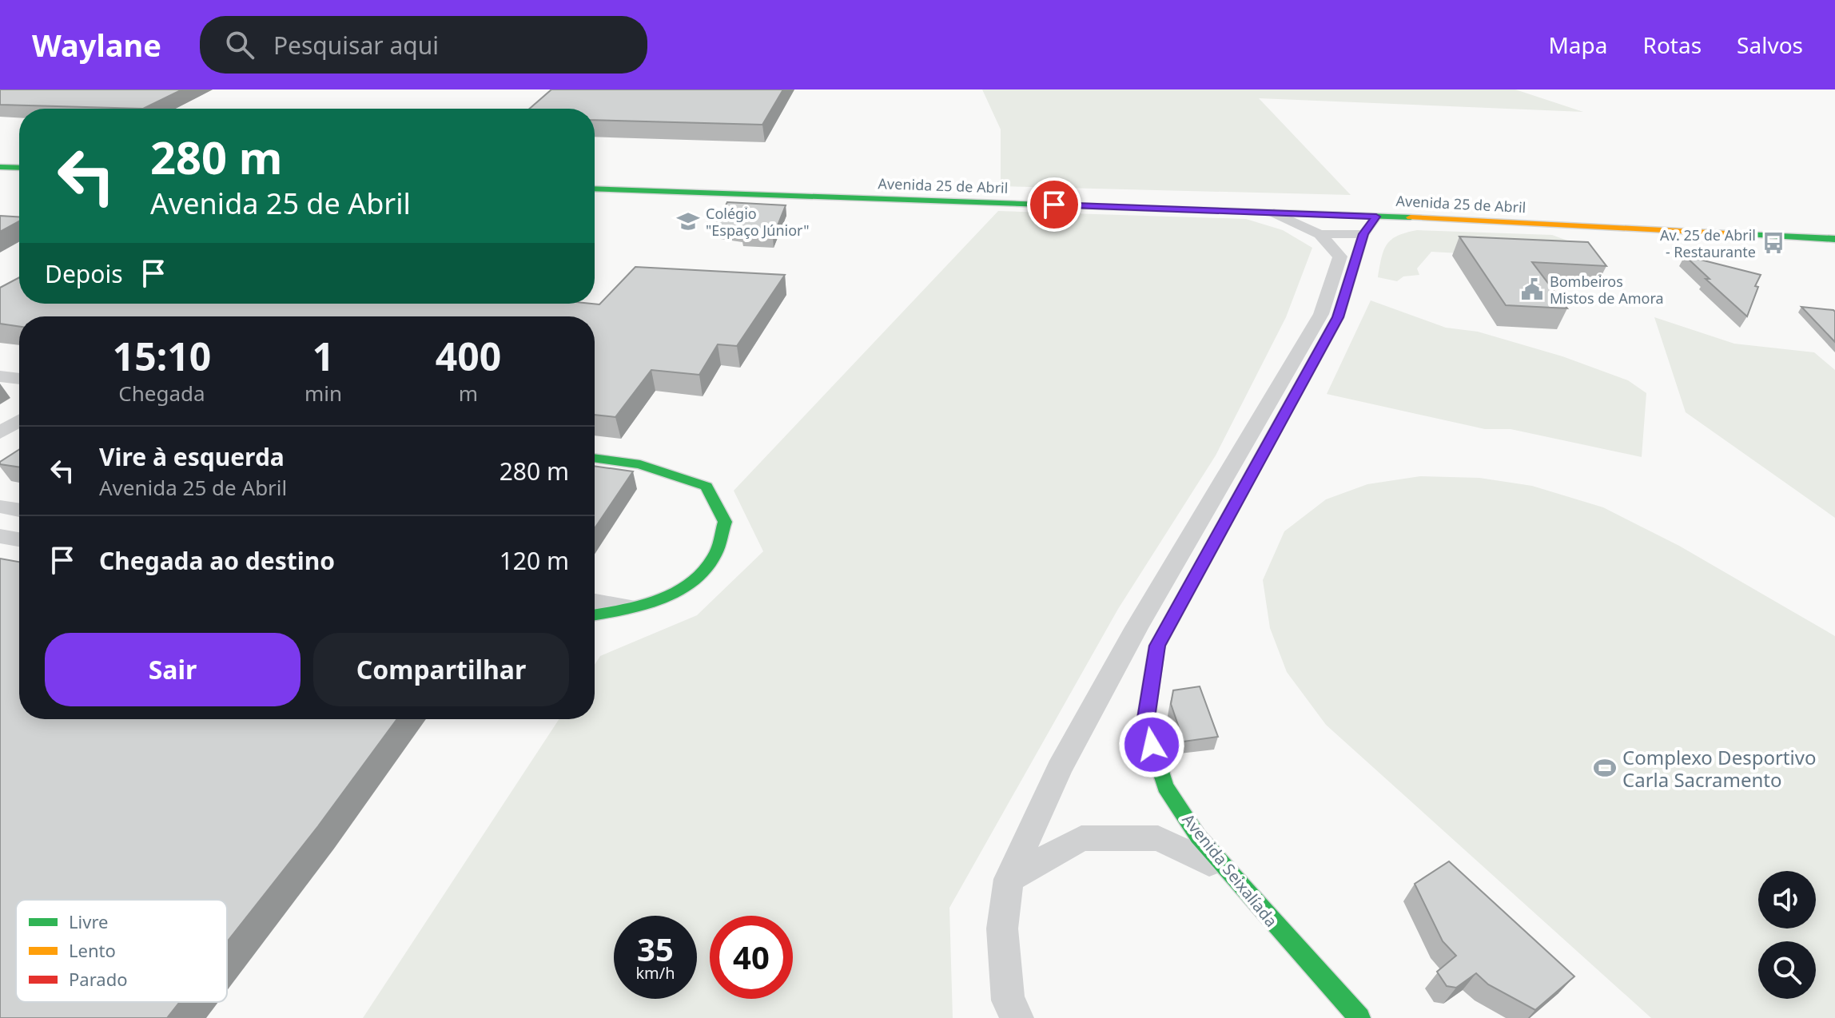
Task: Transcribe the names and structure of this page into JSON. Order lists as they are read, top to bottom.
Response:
{
  "streets": {
    "main road": ["Avenida 25 de Abril", "Avenida Seixalíada"]
  },
  "crossings": [
    ["Avenida 25 de Abril", "Avenida Seixalíada"]
  ],
  "places": {
    "school or university": ["Colégio \"Espaço Júnior\""],
    "bus stop": ["Av. 25 de Abril - Restaurante"],
    "public building": ["Bombeiros Mistos de Amora"],
    "sports": ["Complexo Desportivo Carla Sacramento"]
  },
  "legend": ["Livre", "Lento", "Parado"],
  "page": {
    "header": "Waylane",
    "search": "Pesquisar aqui",
    "nav": ["Mapa", "Rotas", "Salvos"],
    "turn": ["280 m", "Avenida 25 de Abril"],
    "then": "Depois",
    "eta": [
      "15:10",
      "Chegada",
      "1",
      "min",
      "400",
      "m"
    ],
    "list": [
      {
        "name": "Vire à esquerda",
        "note": "Avenida 25 de Abril",
        "value": "280 m"
      },
      {
        "name": "Chegada ao destino",
        "value": "120 m"
      }
    ],
    "buttons": ["Sair", "Compartilhar"],
    "speed": "35 km/h",
    "limit": "40"
  }
}
